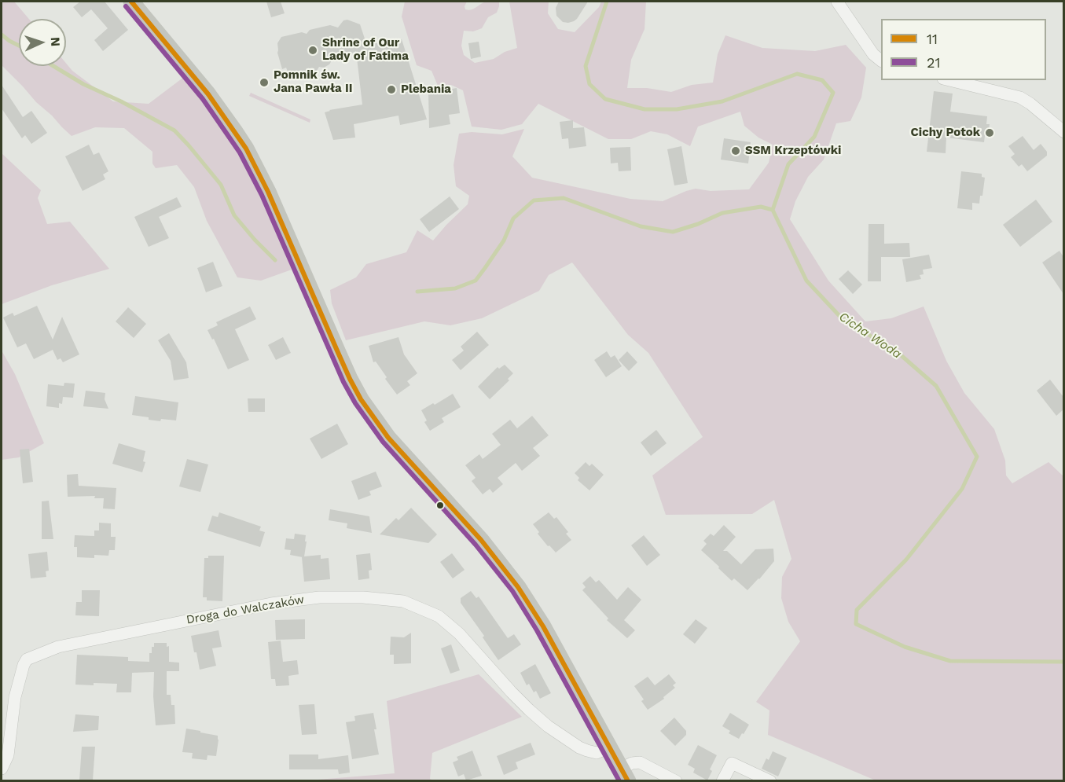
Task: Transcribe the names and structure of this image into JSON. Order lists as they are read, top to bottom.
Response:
{
  "streets": {
    "street": ["Droga do Walczaków"]
  },
  "water": ["Cicha Woda"],
  "places": [
    "Shrine of Our Lady of Fatima",
    "Pomnik św. Jana Pawła II",
    "Plebania",
    "Cichy Potok",
    "SSM Krzeptówki"
  ],
  "lines": ["transit line 11", "transit line 21"],
  "legend": ["11", "21"],
  "north": "right"
}
